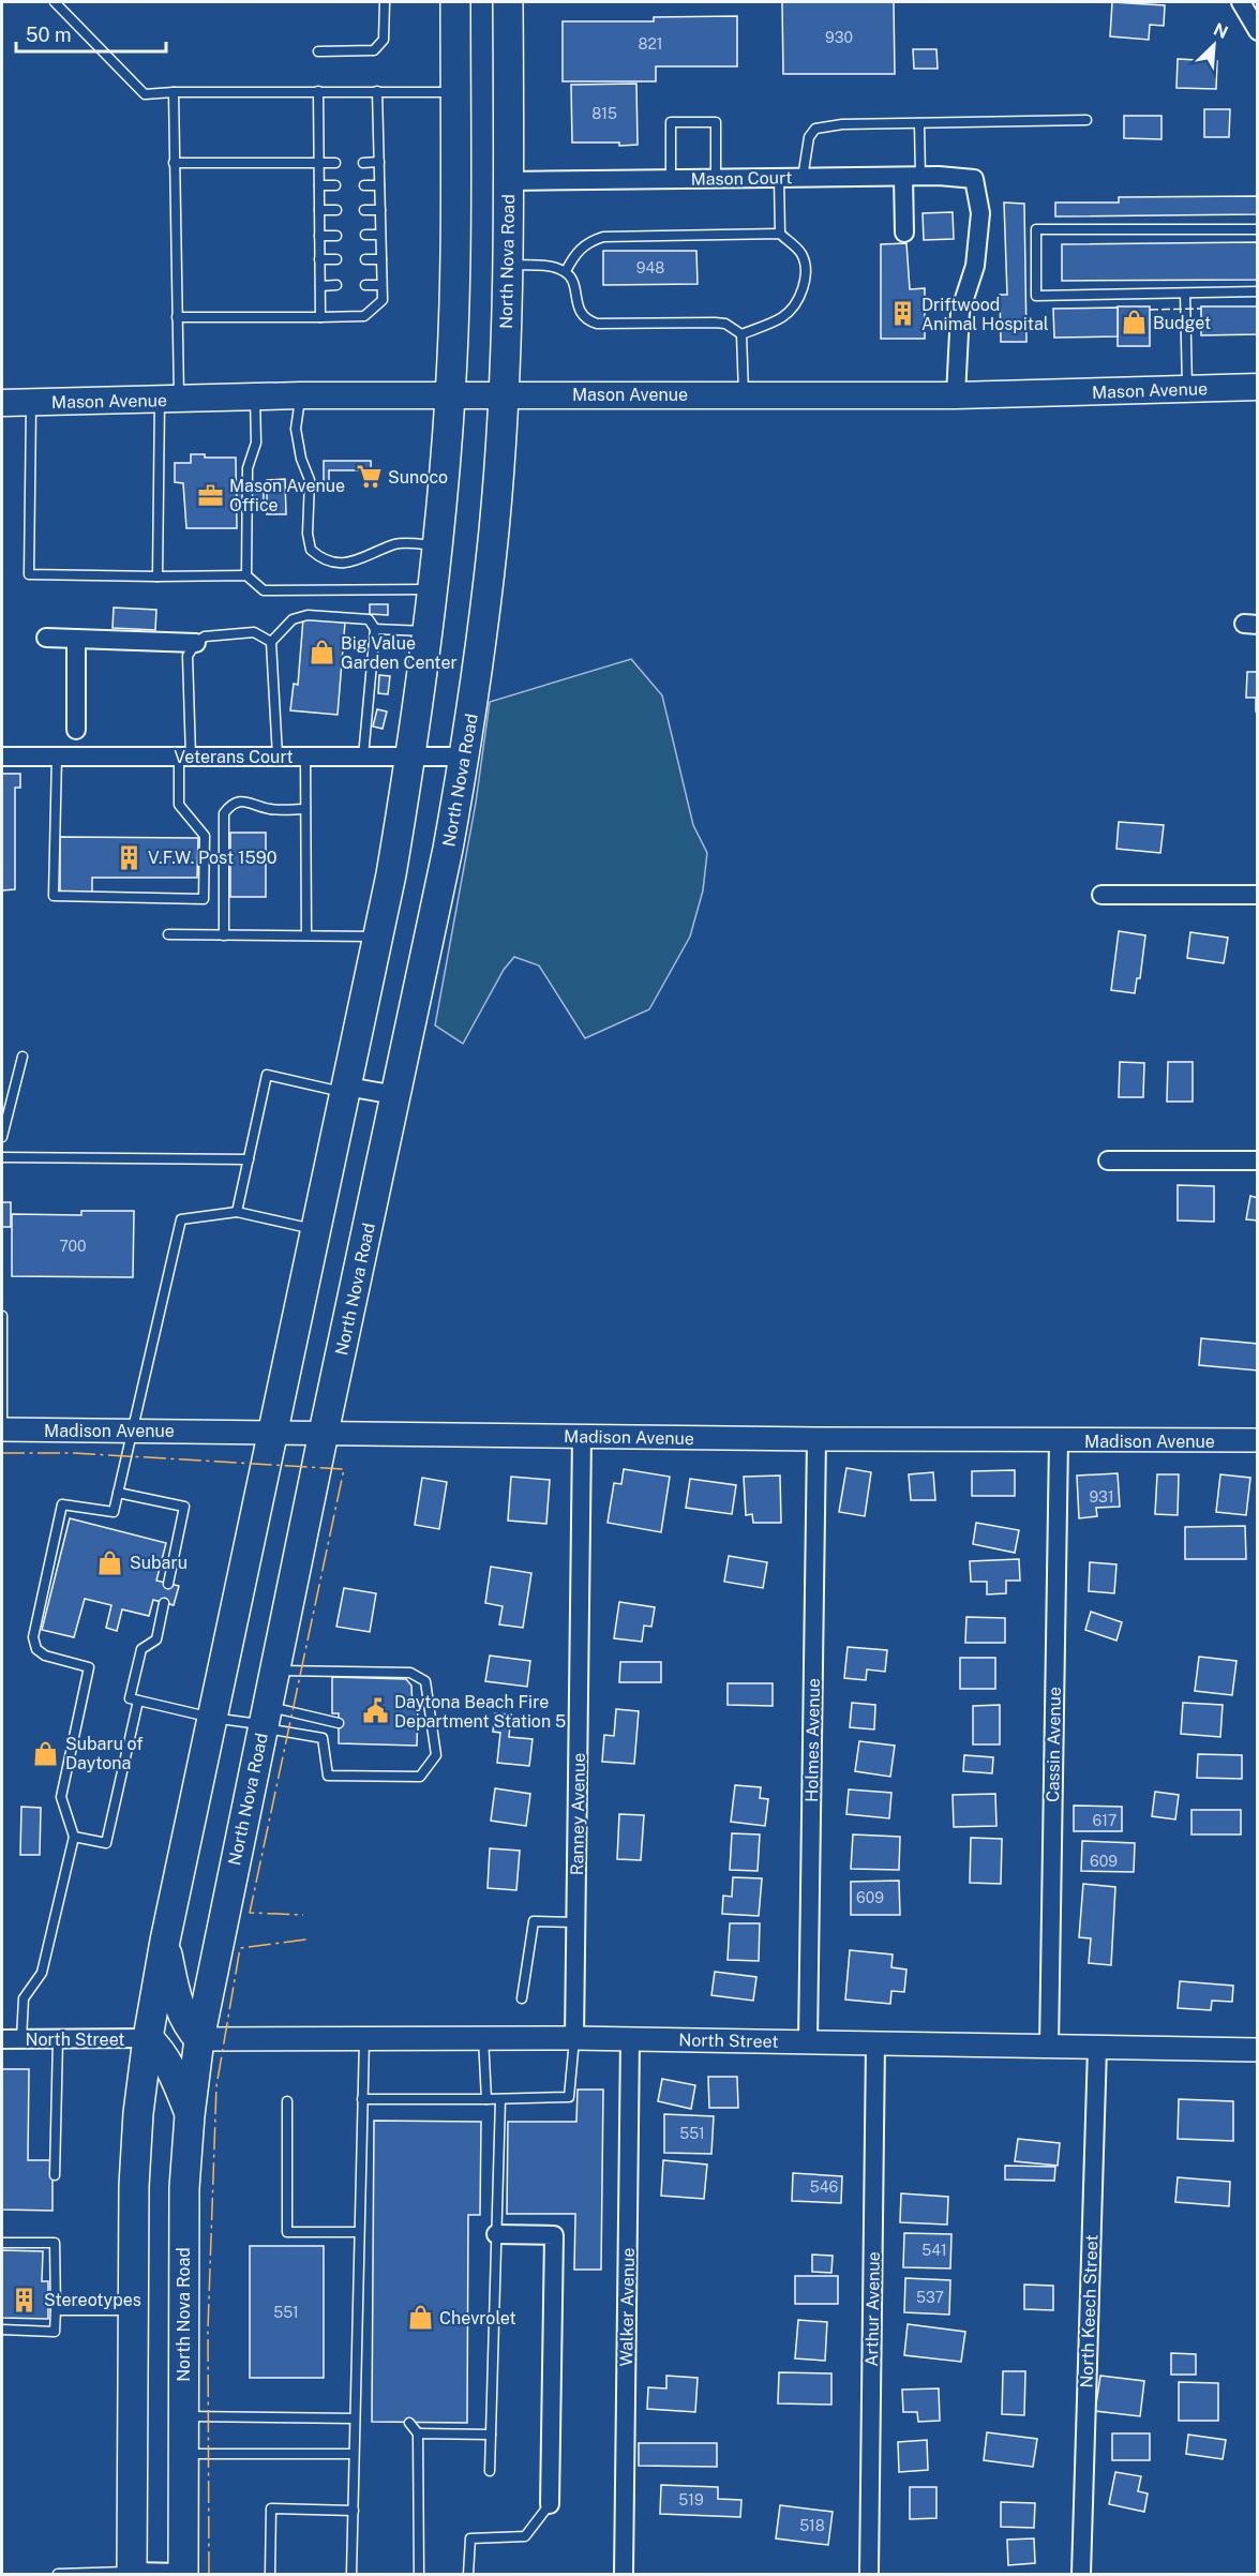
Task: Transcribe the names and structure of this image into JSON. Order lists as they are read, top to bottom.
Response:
{
  "streets": {
    "main road": ["North Nova Road", "Mason Avenue"],
    "street": [
      "Mason Court",
      "Veterans Court",
      "Madison Avenue",
      "Holmes Avenue",
      "Cassin Avenue",
      "Ranney Avenue",
      "North Street",
      "Walker Avenue",
      "Arthur Avenue",
      "North Keech Street"
    ]
  },
  "crossings": [
    ["Mason Court", "North Nova Road"],
    ["Mason Court", "Mason Avenue"],
    ["North Nova Road", "Mason Avenue"],
    ["North Nova Road", "Veterans Court"],
    ["North Nova Road", "Madison Avenue"],
    ["North Nova Road", "North Street"],
    ["Madison Avenue", "Holmes Avenue"],
    ["Madison Avenue", "Cassin Avenue"],
    ["Madison Avenue", "Ranney Avenue"],
    ["Holmes Avenue", "North Street"],
    ["Cassin Avenue", "North Street"],
    ["Ranney Avenue", "North Street"],
    ["North Street", "Walker Avenue"],
    ["North Street", "Arthur Avenue"],
    ["North Street", "North Keech Street"]
  ],
  "places": {
    "building": ["Driftwood Animal Hospital", "V.F.W. Post 1590", "Stereotypes"],
    "shop": [
      "Budget",
      "Big Value Garden Center",
      "Subaru",
      "Subaru of Daytona",
      "Chevrolet"
    ],
    "supermarket": ["Sunoco"],
    "office": ["Mason Avenue Office"],
    "public building": ["Daytona Beach Fire Department Station 5"]
  },
  "house_numbers": [
    "930",
    "821",
    "815",
    "948",
    "700",
    "931",
    "617",
    "609",
    "609",
    "551",
    "546",
    "541",
    "537",
    "551",
    "519",
    "518"
  ],
  "scale_bar": "50 m",
  "north": "top right"
}
